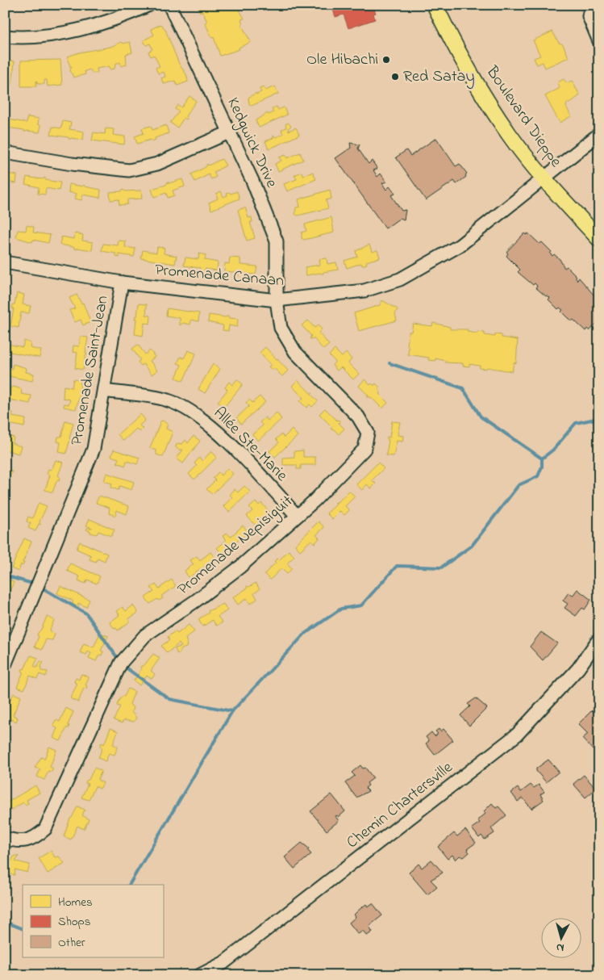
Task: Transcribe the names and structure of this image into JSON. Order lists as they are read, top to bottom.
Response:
{
  "streets": {
    "main road": ["Boulevard Dieppe"],
    "street": [
      "Kedgwick Drive",
      "Promenade Canaan",
      "Promenade Saint-Jean",
      "Allée Ste-Marie",
      "Promenade Nepisiguit",
      "Chemin Chartersville"
    ]
  },
  "crossings": [
    ["Boulevard Dieppe", "Promenade Canaan"],
    ["Kedgwick Drive", "Promenade Canaan"],
    ["Kedgwick Drive", "Promenade Nepisiguit"],
    ["Promenade Canaan", "Promenade Saint-Jean"],
    ["Promenade Canaan", "Promenade Nepisiguit"],
    ["Promenade Saint-Jean", "Allée Ste-Marie"],
    ["Allée Ste-Marie", "Promenade Nepisiguit"]
  ],
  "places": ["Ole Hibachi", "Red Satay"],
  "legend": ["Homes", "Shops", "Other"],
  "north": "bottom"
}
